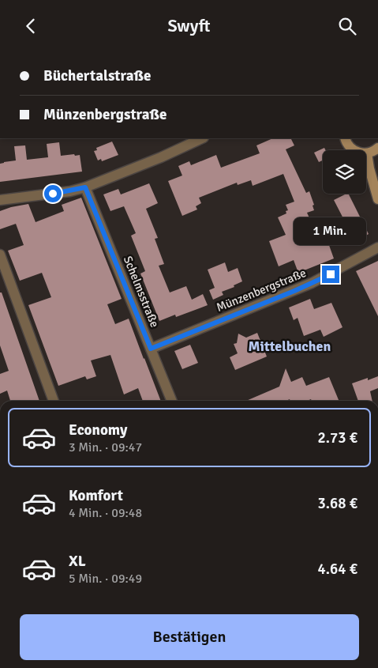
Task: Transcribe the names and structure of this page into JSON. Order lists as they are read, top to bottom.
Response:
{
  "streets": {
    "street": ["Münzenbergstraße", "Schelmsstraße"]
  },
  "crossings": [
    ["Münzenbergstraße", "Schelmsstraße"]
  ],
  "districts": ["Mittelbuchen"],
  "page": {
    "header": "Swyft",
    "banner": ["Büchertalstraße", "Münzenbergstraße"],
    "bubble": "1 Min.",
    "list": [
      {
        "name": "Economy",
        "note": "3 Min. · 09:47",
        "value": "2.73 €"
      },
      {
        "name": "Komfort",
        "note": "4 Min. · 09:48",
        "value": "3.68 €"
      },
      {
        "name": "XL",
        "note": "5 Min. · 09:49",
        "value": "4.64 €"
      }
    ],
    "buttons": "Bestätigen"
  }
}
